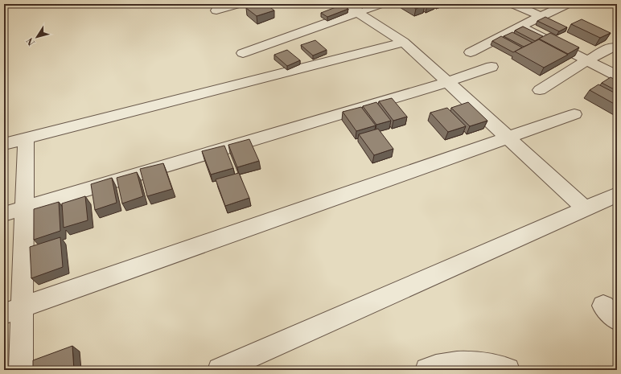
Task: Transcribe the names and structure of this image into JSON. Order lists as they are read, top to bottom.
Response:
{
  "north": "bottom left"
}
